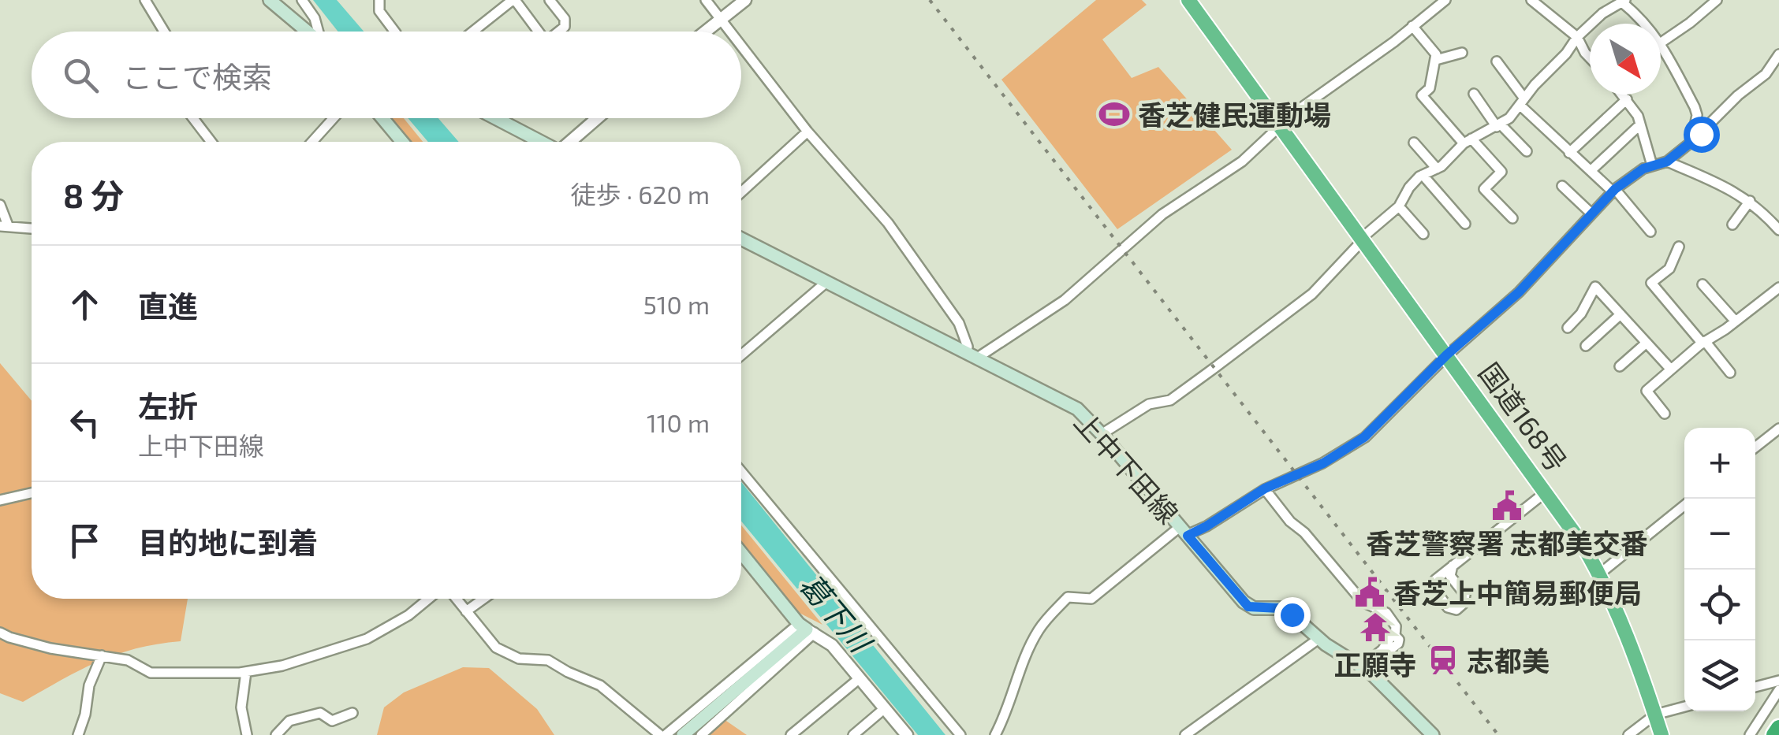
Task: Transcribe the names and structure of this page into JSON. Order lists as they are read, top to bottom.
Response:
{
  "streets": {
    "highway": ["国道168号"],
    "main road": ["上中下田線"]
  },
  "water": ["葛下川"],
  "places": {
    "sports": ["香芝健民運動場"],
    "public building": ["香芝警察署 志都美交番", "香芝上中簡易郵便局"],
    "temple": ["正願寺"],
    "station": ["志都美"]
  },
  "north": "bottom right",
  "page": {
    "search": "ここで検索",
    "heading": ["8 分", "徒歩 · 620 m"],
    "list": [
      ["直進", "510 m"],
      ["左折", "上中下田線", "110 m"],
      "目的地に到着"
    ],
    "map_buttons": ["+", "−"]
  }
}
